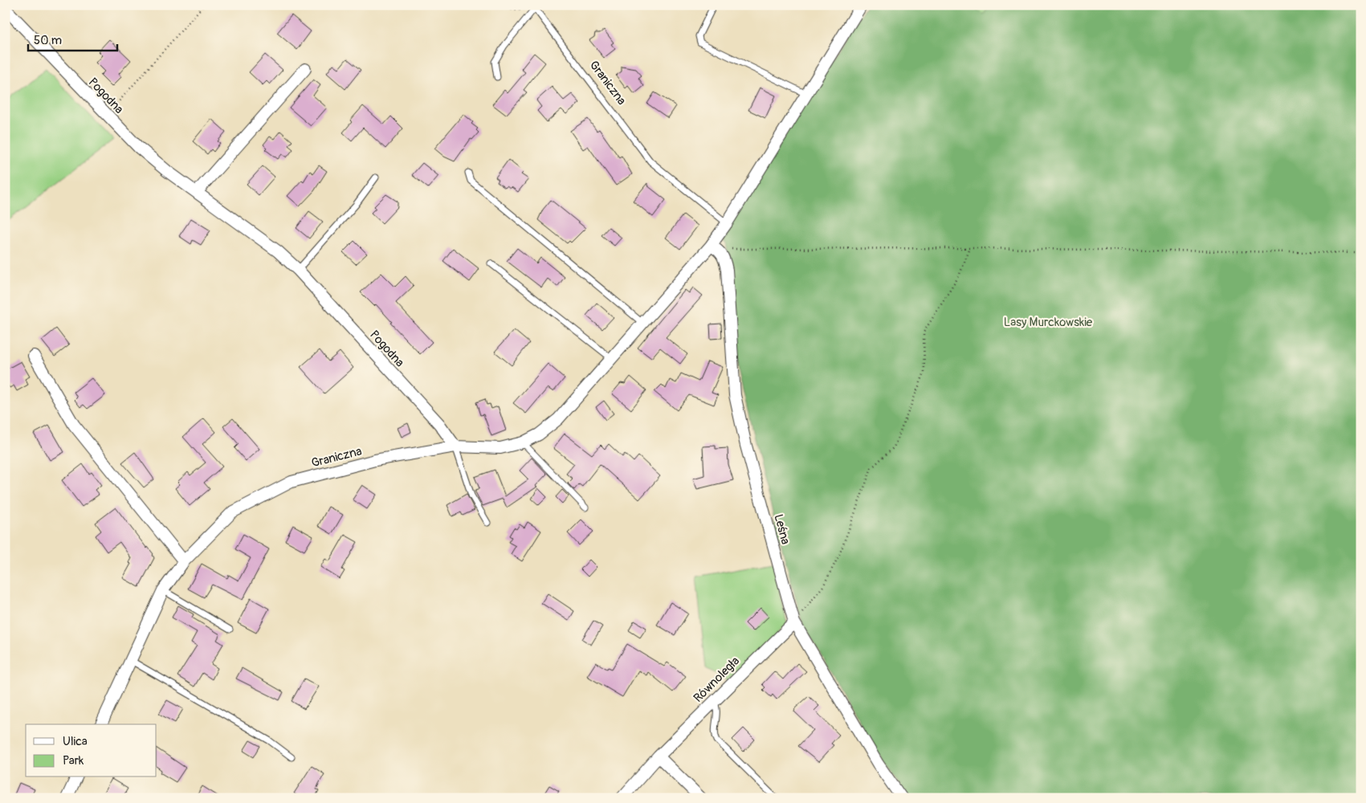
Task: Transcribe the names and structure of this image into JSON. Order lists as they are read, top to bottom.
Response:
{
  "streets": {
    "street": [
      "Graniczna",
      "Pogodna",
      "Leśna",
      "Równoległa"
    ]
  },
  "crossings": [
    ["Graniczna", "Pogodna"],
    ["Graniczna", "Leśna"],
    ["Leśna", "Równoległa"]
  ],
  "parks": ["Lasy Murckowskie"],
  "legend": ["Ulica", "Park"],
  "scale_bar": "50 m"
}
